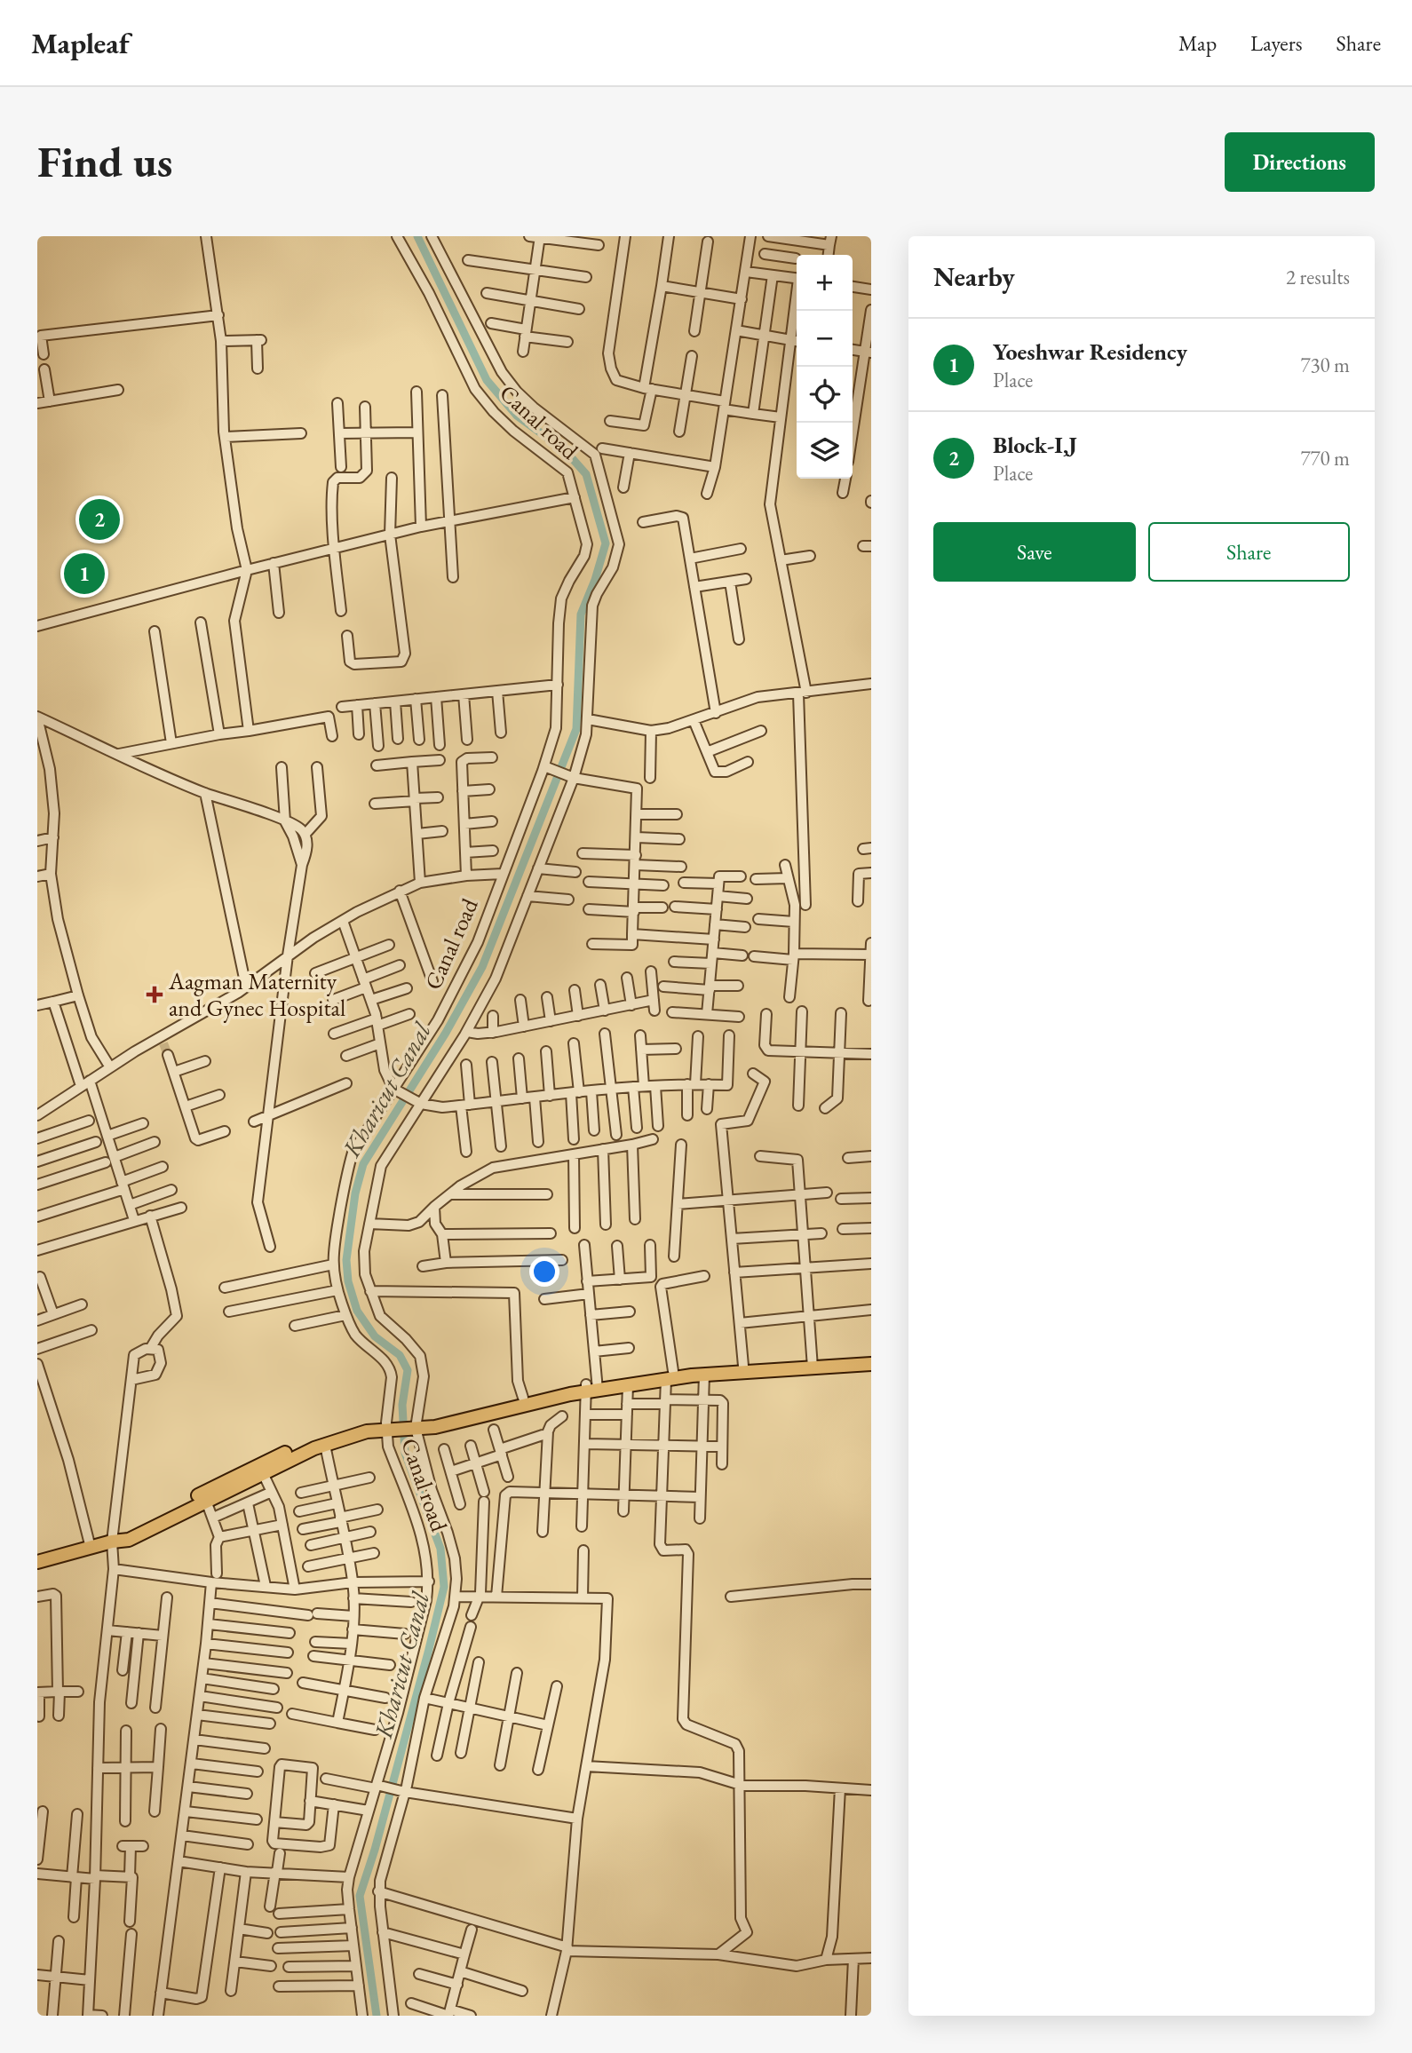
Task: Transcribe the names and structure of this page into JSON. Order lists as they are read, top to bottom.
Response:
{
  "streets": {
    "street": ["Canal road"]
  },
  "water": ["Kharicut Canal"],
  "places": {
    "health": ["Aagman Maternity and Gynec Hospital"]
  },
  "page": {
    "header": "Mapleaf",
    "nav": ["Map", "Layers", "Share"],
    "buttons": [
      "Directions",
      ["Save", "Share"]
    ],
    "title": "Find us",
    "heading": ["Nearby", "2 results"],
    "map_buttons": ["+", "−"],
    "list": [
      {
        "mark": "1",
        "name": "Yoeshwar Residency",
        "note": "Place",
        "value": "730 m"
      },
      {
        "mark": "2",
        "name": "Block-I,J",
        "note": "Place",
        "value": "770 m"
      }
    ],
    "pins": ["2", "1"]
  }
}
